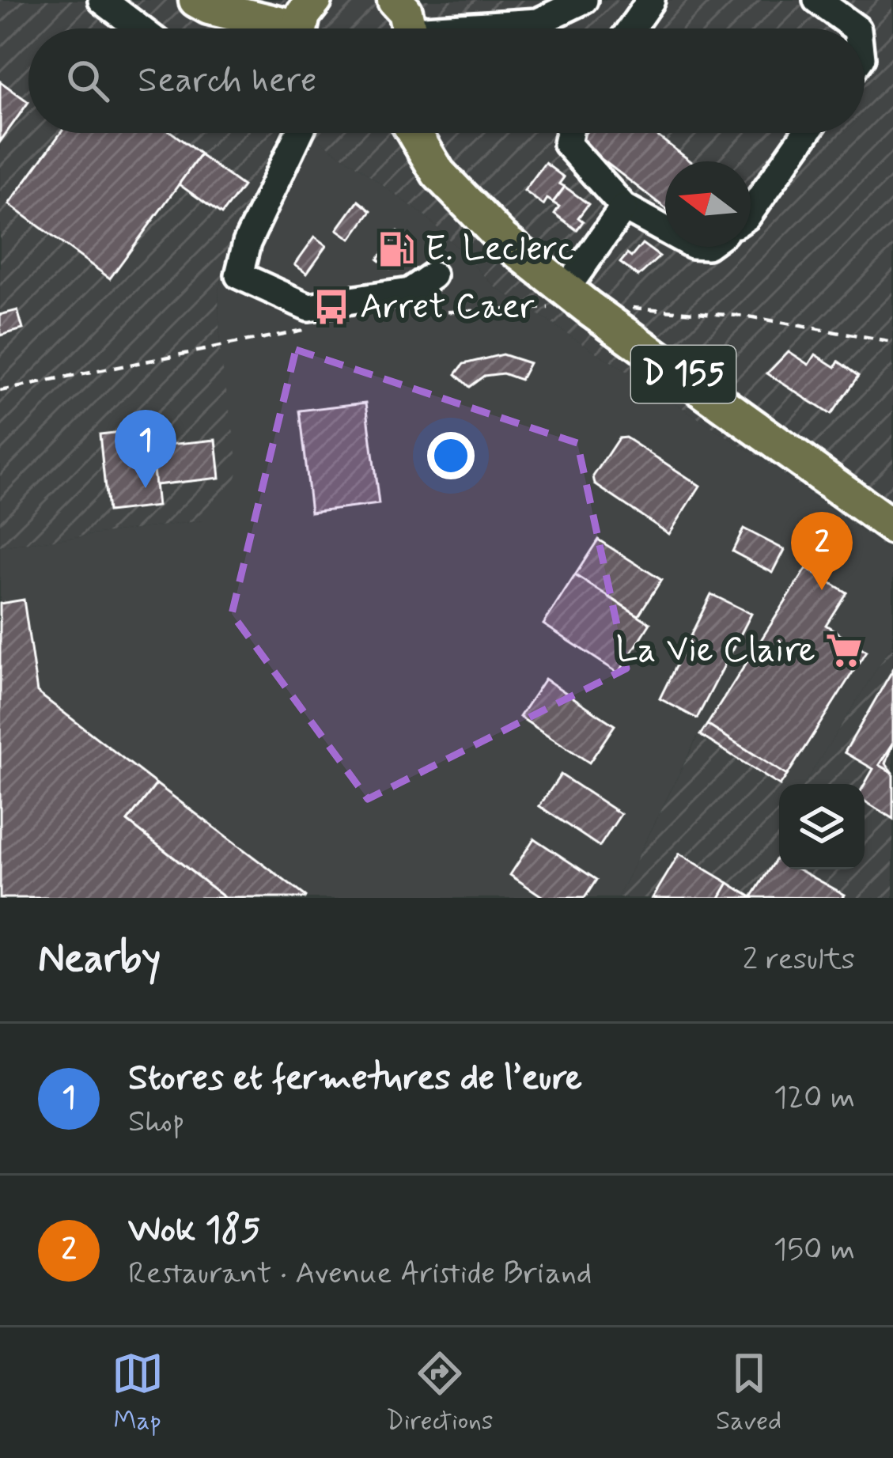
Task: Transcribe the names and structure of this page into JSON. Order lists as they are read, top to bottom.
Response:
{
  "streets": {
    "main road": ["D 155"]
  },
  "places": {
    "fuel station": ["E. Leclerc"],
    "bus stop": ["Arret Caer"],
    "supermarket": ["La Vie Claire"]
  },
  "north": "left",
  "page": {
    "search": "Search here",
    "pins": ["1", "2"],
    "heading": ["Nearby", "2 results"],
    "list": [
      {
        "mark": "1",
        "name": "Stores et fermetures de l’eure",
        "note": "Shop",
        "value": "120 m"
      },
      {
        "mark": "2",
        "name": "Wok 185",
        "note": "Restaurant · Avenue Aristide Briand",
        "value": "150 m"
      }
    ],
    "nav": ["Map", "Directions", "Saved"]
  }
}
